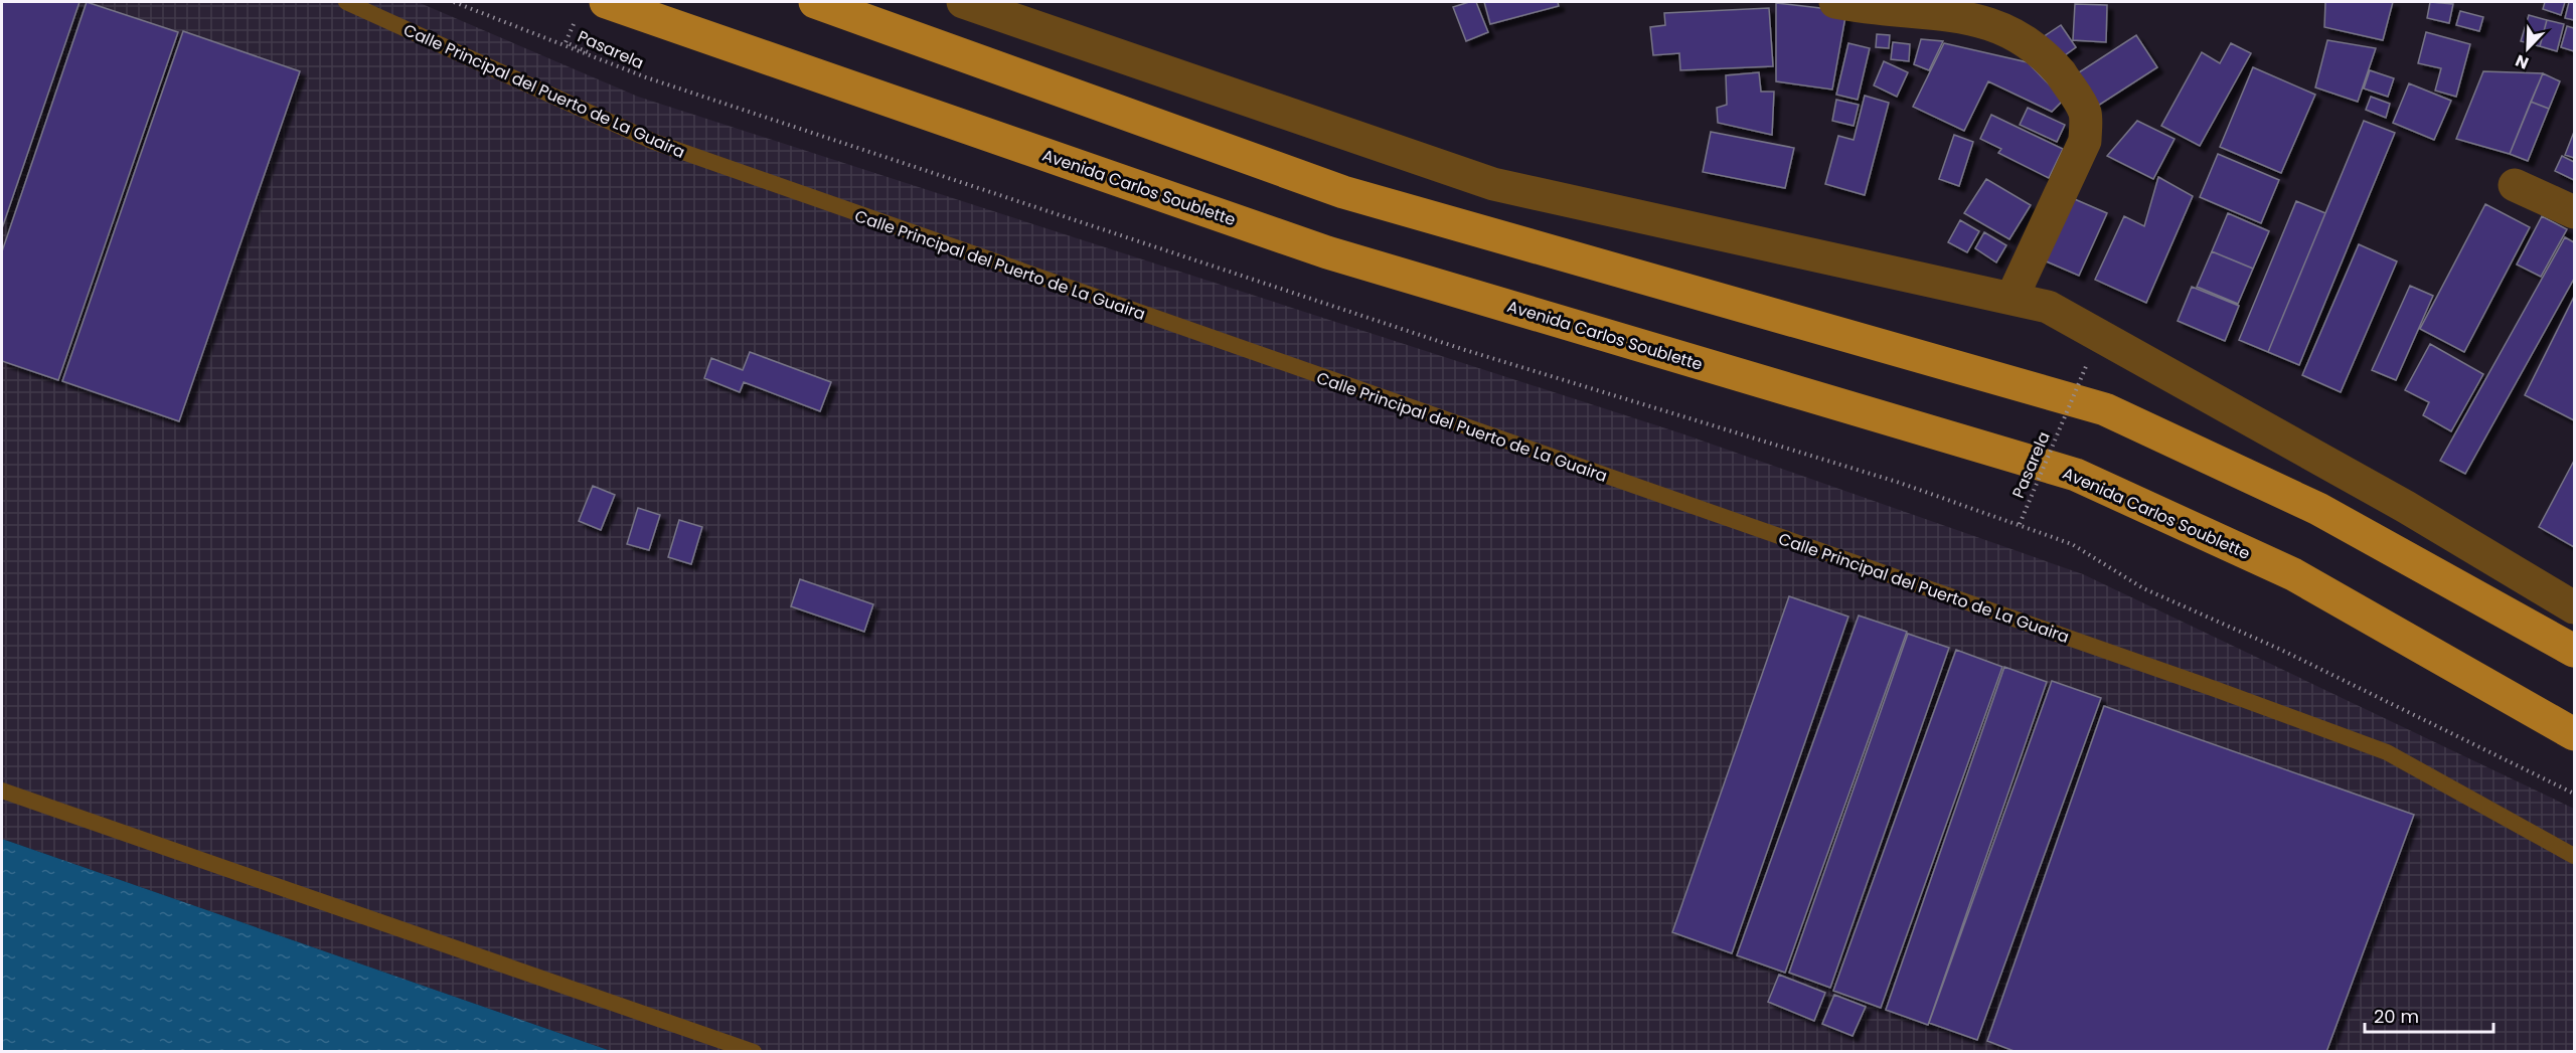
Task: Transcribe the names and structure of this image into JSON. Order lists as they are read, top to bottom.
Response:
{
  "streets": {
    "main road": ["Avenida Carlos Soublette"],
    "lane": ["Calle Principal del Puerto de La Guaira"],
    "path": ["Pasarela"]
  },
  "scale_bar": "20 m",
  "north": "bottom left"
}
